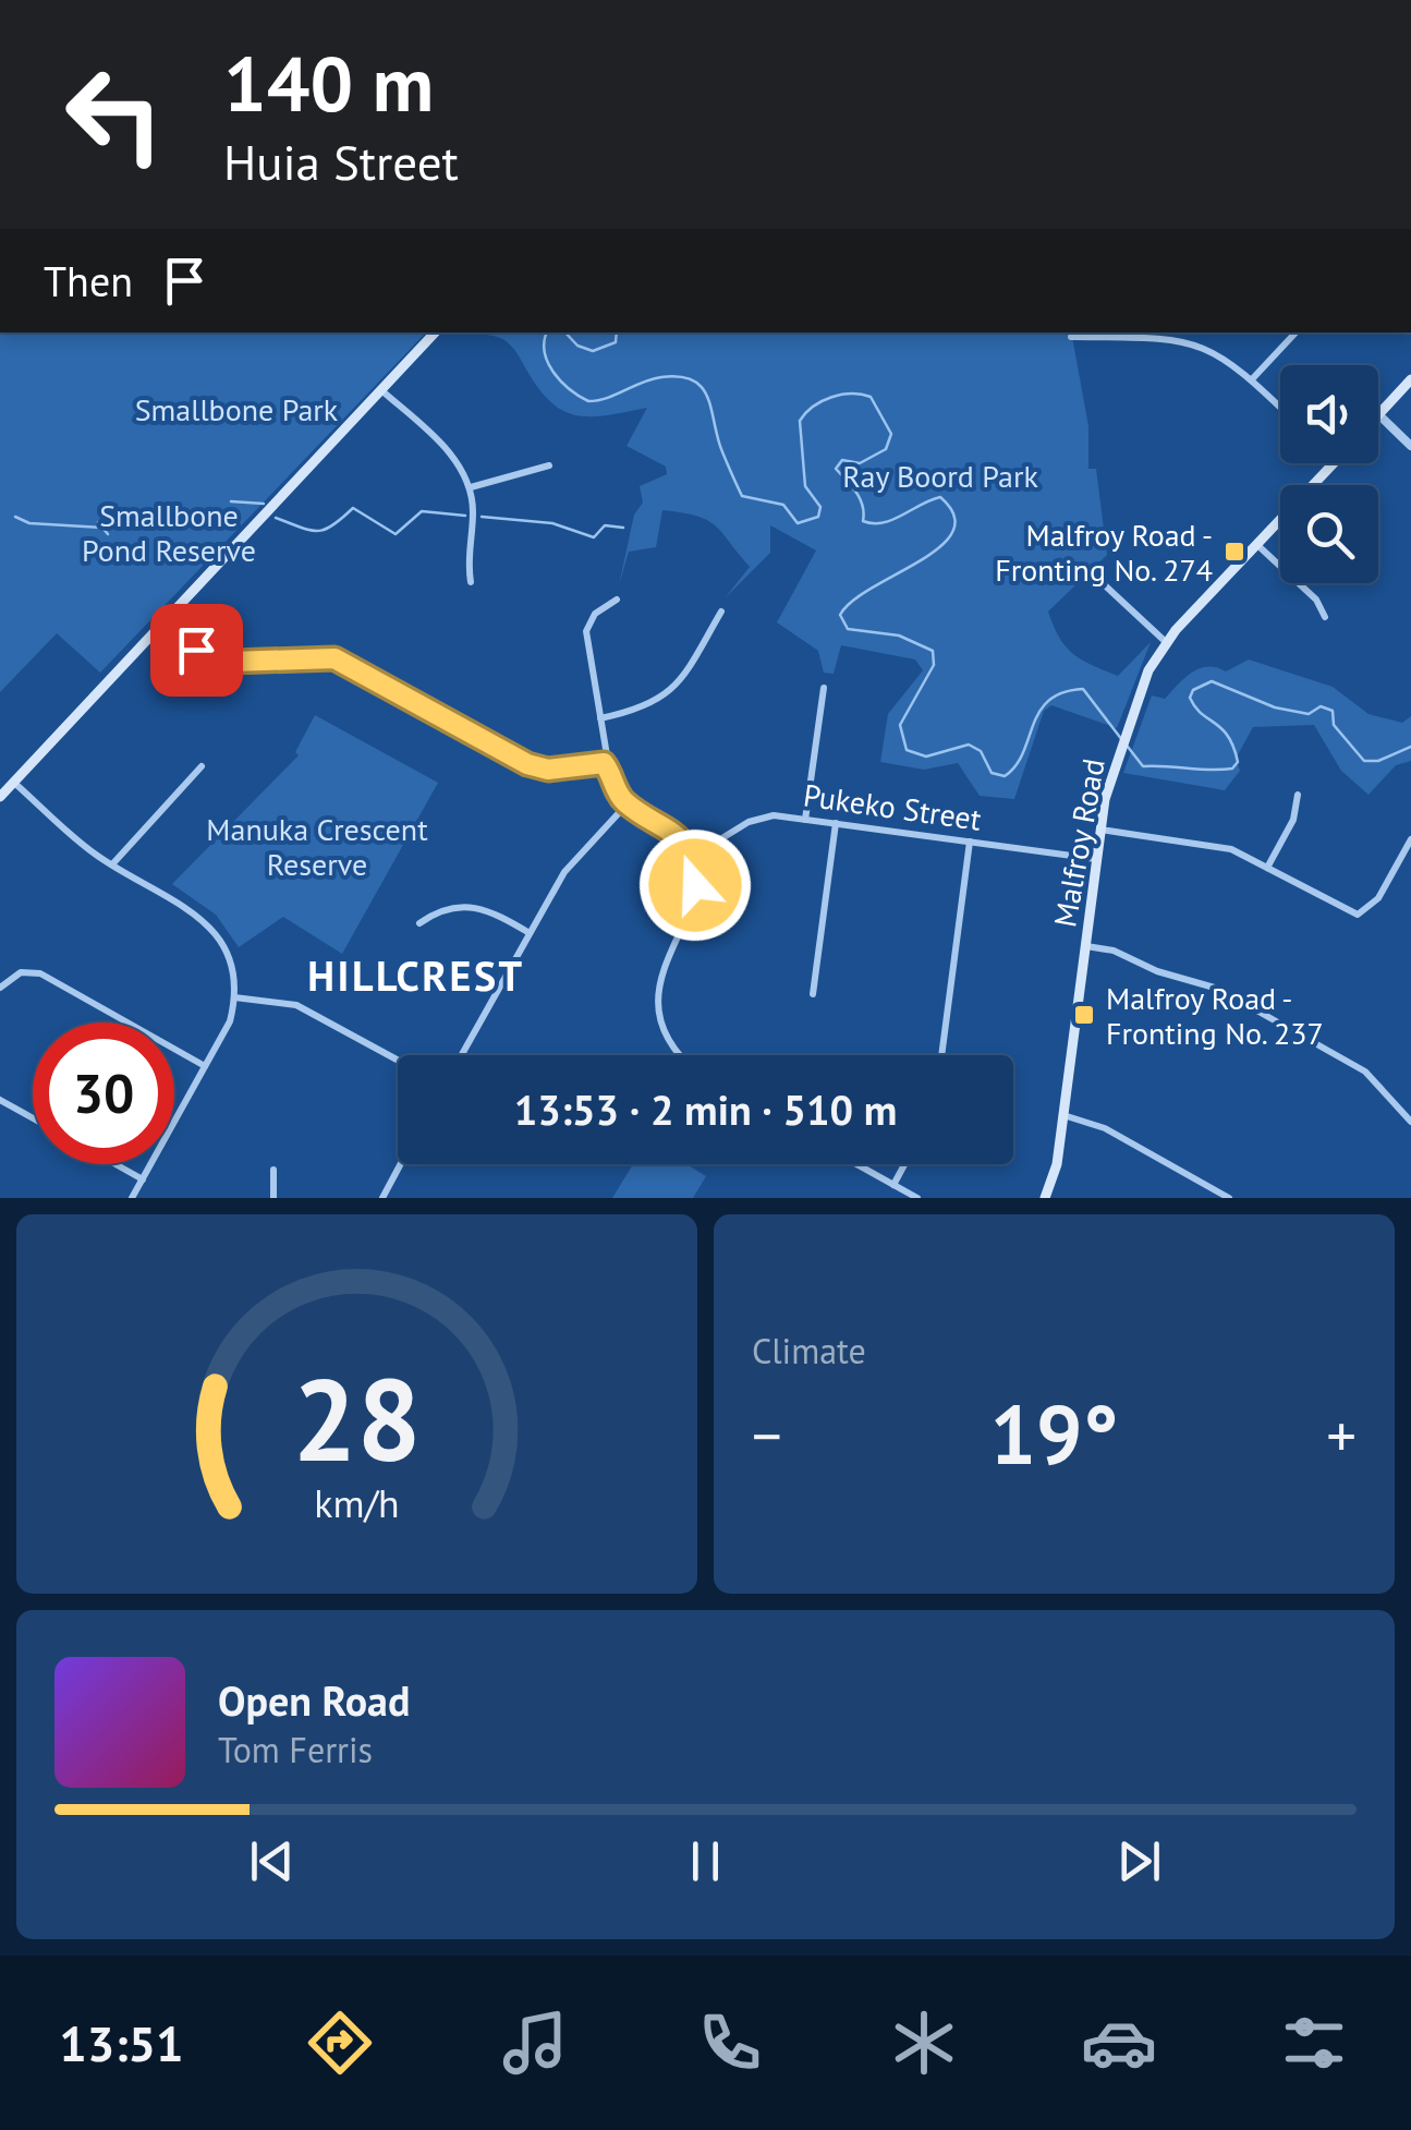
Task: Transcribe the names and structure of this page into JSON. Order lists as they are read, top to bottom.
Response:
{
  "streets": {
    "main road": ["Malfroy Road"],
    "street": ["Pukeko Street"]
  },
  "crossings": [
    ["Pukeko Street", "Malfroy Road"]
  ],
  "districts": ["HILLCREST"],
  "parks": [
    "Smallbone Park",
    "Ray Boord Park",
    "Smallbone Pond Reserve",
    "Manuka Crescent Reserve"
  ],
  "places": {
    "transit": ["Malfroy Road - Fronting No. 274", "Malfroy Road - Fronting No. 237"]
  },
  "page": {
    "turn": ["140 m", "Huia Street"],
    "then": "Then",
    "limit": "30",
    "trip": "13:53 · 2 min · 510 m",
    "tile": "Climate",
    "heat": ["−", "19°", "+"],
    "song": ["Open Road", "Tom Ferris"],
    "tabs": "13:51",
    "gauge": ["28", "km/h"]
  }
}
